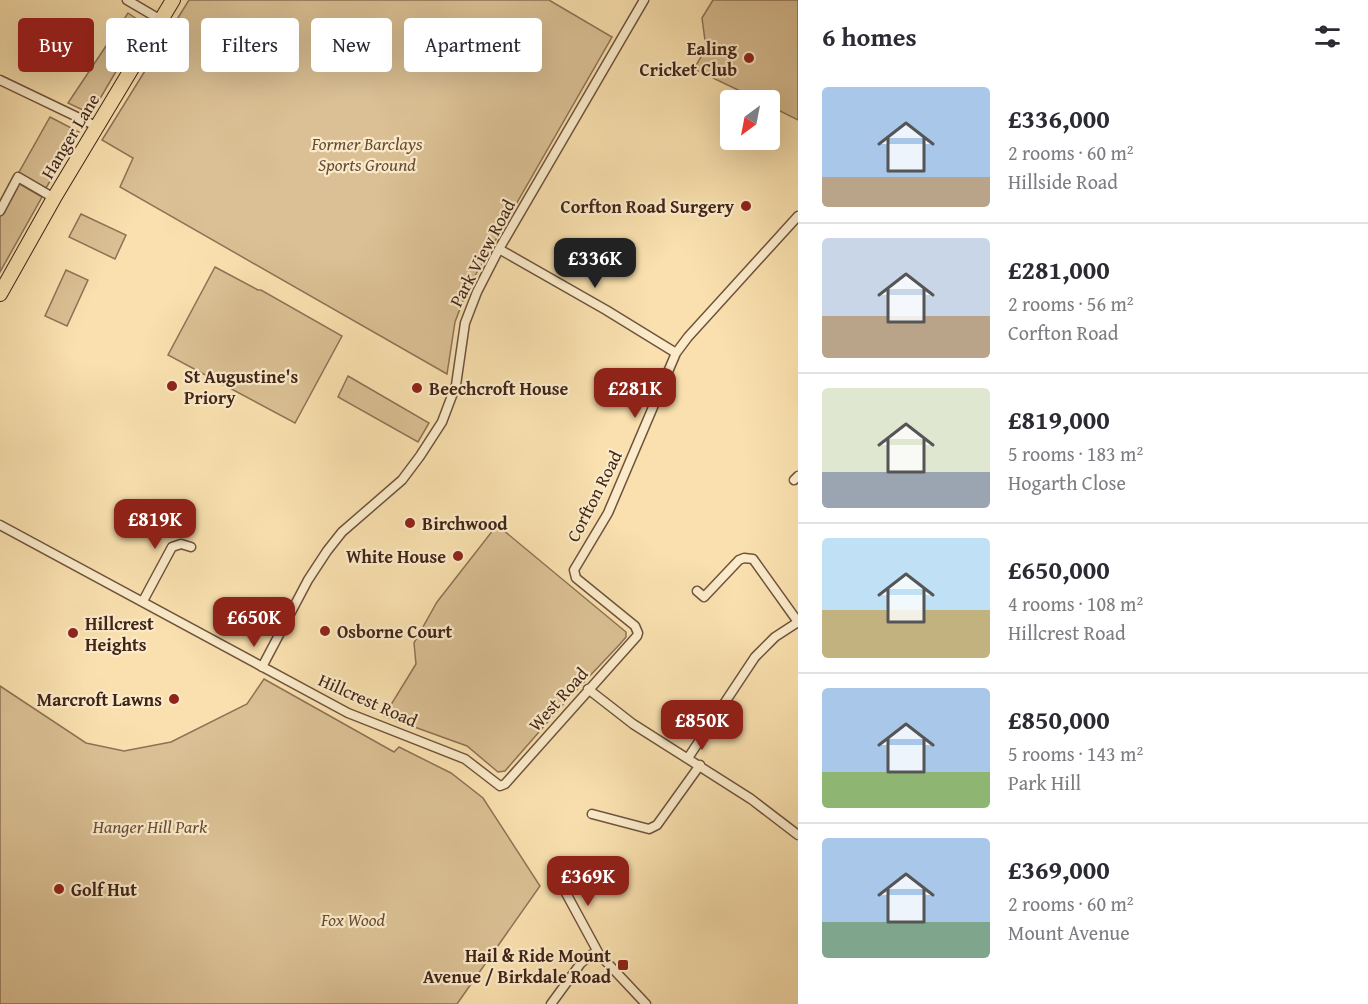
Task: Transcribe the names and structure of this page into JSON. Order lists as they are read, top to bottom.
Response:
{
  "streets": {
    "highway": ["Hanger Lane"],
    "street": [
      "Park View Road",
      "Corfton Road",
      "West Road",
      "Hillcrest Road"
    ]
  },
  "crossings": [
    ["Park View Road", "Hillcrest Road"],
    ["Corfton Road", "West Road"],
    ["West Road", "Hillcrest Road"]
  ],
  "parks": ["Former Barclays Sports Ground", "Hanger Hill Park", "Fox Wood"],
  "places": {
    "other": [
      "Ealing Cricket Club",
      "Corfton Road Surgery",
      "St Augustine's Priory",
      "Beechcroft House",
      "Birchwood",
      "White House",
      "Osborne Court",
      "Hillcrest Heights",
      "Marcroft Lawns",
      "Golf Hut"
    ],
    "transit": ["Hail & Ride Mount Avenue / Birkdale Road"]
  },
  "north": "bottom left",
  "page": {
    "heading": "6 homes",
    "chip": [
      "Buy",
      "Rent",
      "Filters",
      "New",
      "Apartment"
    ],
    "list": [
      {
        "name": "£336,000",
        "note": "2 rooms · 60 m² · Hillside Road"
      },
      {
        "name": "£281,000",
        "note": "2 rooms · 56 m² · Corfton Road"
      },
      {
        "name": "£819,000",
        "note": "5 rooms · 183 m² · Hogarth Close"
      },
      {
        "name": "£650,000",
        "note": "4 rooms · 108 m² · Hillcrest Road"
      },
      {
        "name": "£850,000",
        "note": "5 rooms · 143 m² · Park Hill"
      },
      {
        "name": "£369,000",
        "note": "2 rooms · 60 m² · Mount Avenue"
      }
    ],
    "price": [
      "£336K",
      "£281K",
      "£819K",
      "£650K",
      "£850K",
      "£369K"
    ]
  }
}
